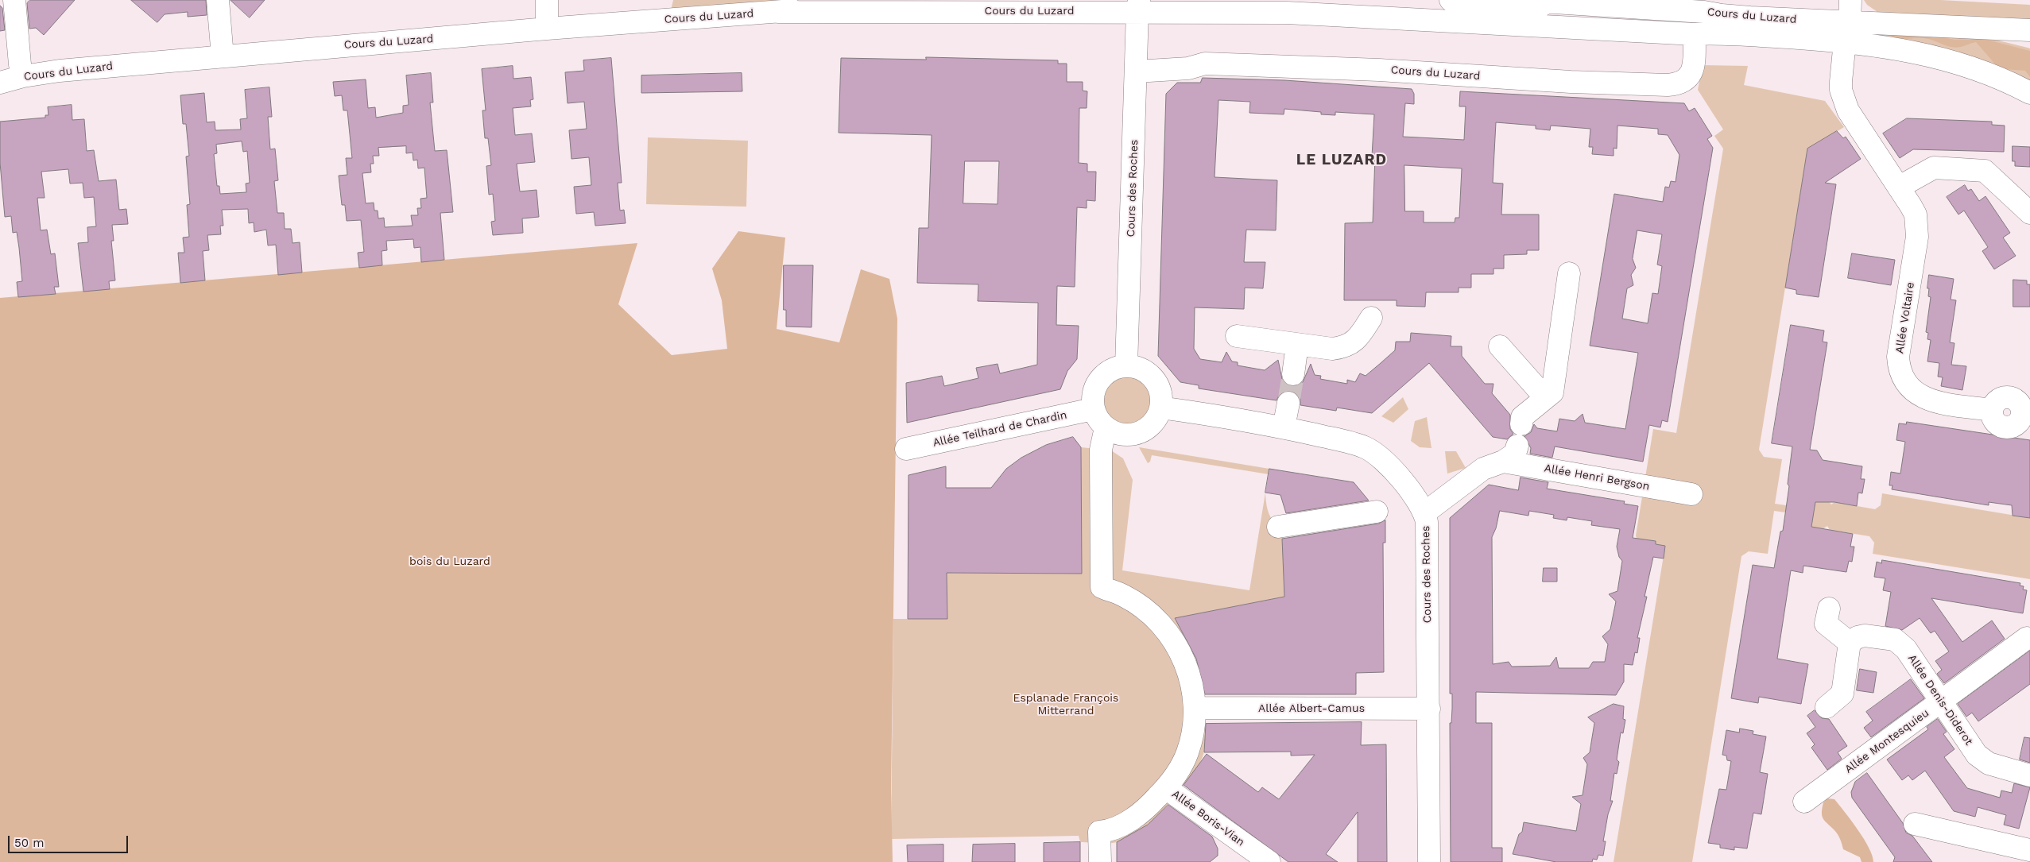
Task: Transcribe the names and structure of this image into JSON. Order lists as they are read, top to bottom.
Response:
{
  "streets": {
    "street": [
      "Cours du Luzard",
      "Cours des Roches",
      "Allée Voltaire",
      "Allée Teilhard de Chardin",
      "Allée Henri Bergson",
      "Allée Denis-Diderot",
      "Allée Albert-Camus",
      "Allée Montesquieu",
      "Allée Boris-Vian"
    ]
  },
  "crossings": [
    ["Cours du Luzard", "Cours des Roches"],
    ["Cours du Luzard", "Allée Voltaire"],
    ["Cours des Roches", "Allée Teilhard de Chardin"],
    ["Cours des Roches", "Allée Albert-Camus"],
    ["Allée Denis-Diderot", "Allée Montesquieu"]
  ],
  "districts": ["LE LUZARD"],
  "parks": ["bois du Luzard", "Esplanade François Mitterrand"],
  "scale_bar": "50 m"
}
